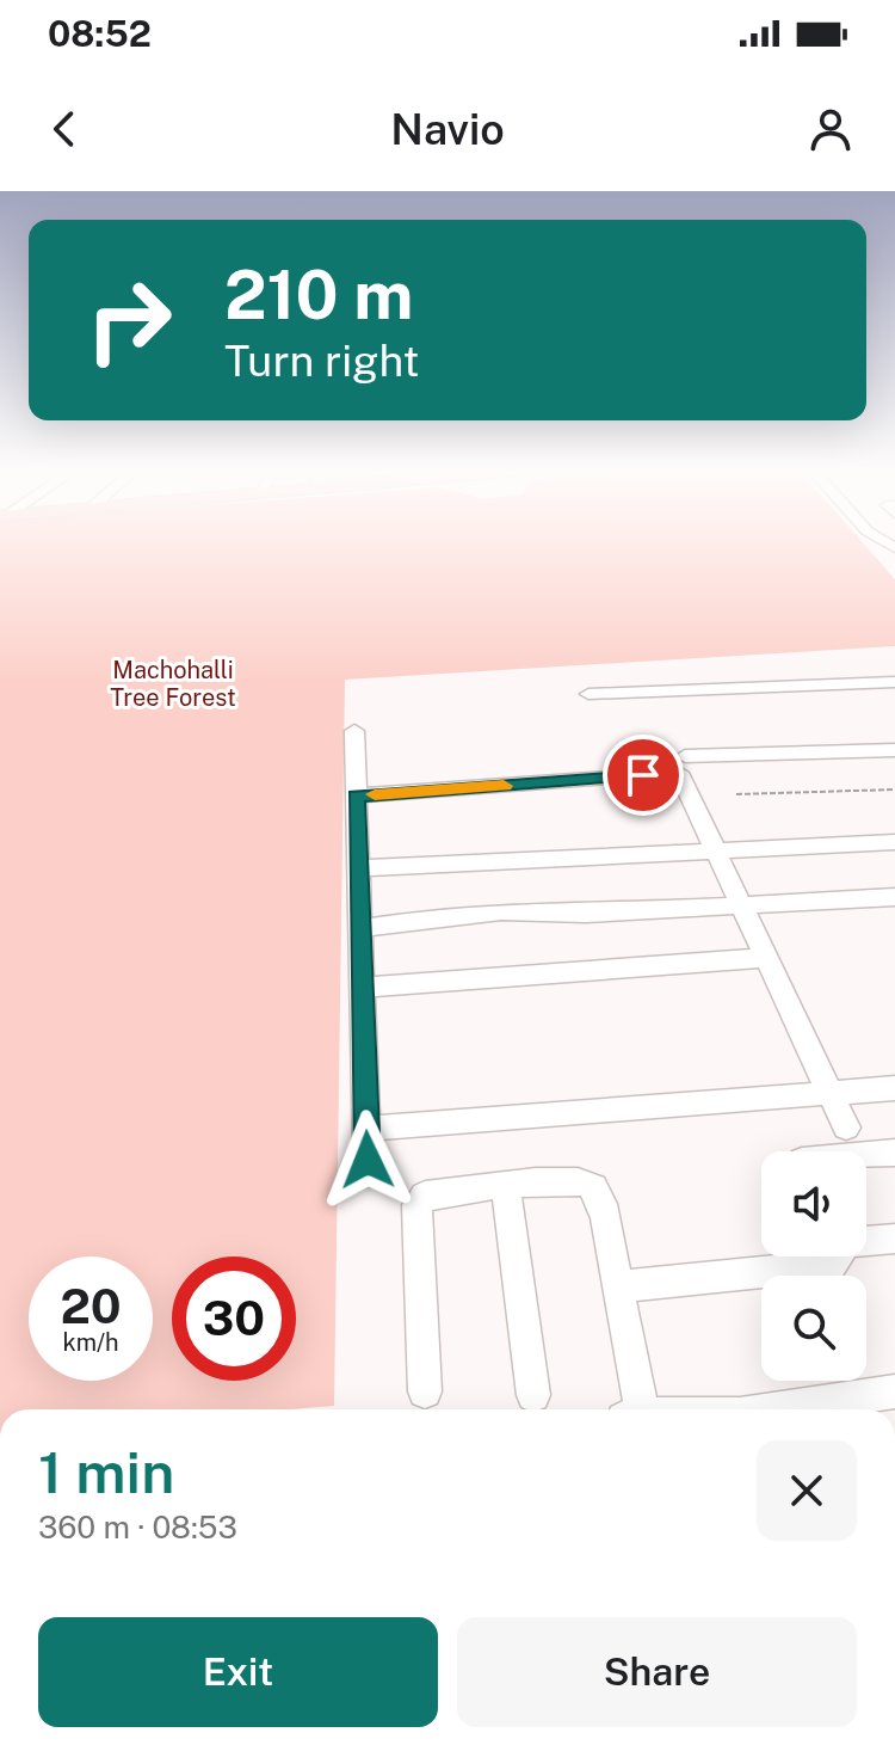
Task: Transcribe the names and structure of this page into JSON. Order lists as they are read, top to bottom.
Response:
{
  "parks": ["Machohalli Tree Forest"],
  "page": {
    "status": "08:52",
    "header": "Navio",
    "turn": ["210 m", "Turn right"],
    "speed": "20 km/h",
    "limit": "30",
    "heading": ["1 min", "360 m · 08:53"],
    "buttons": ["Exit", "Share"]
  }
}
